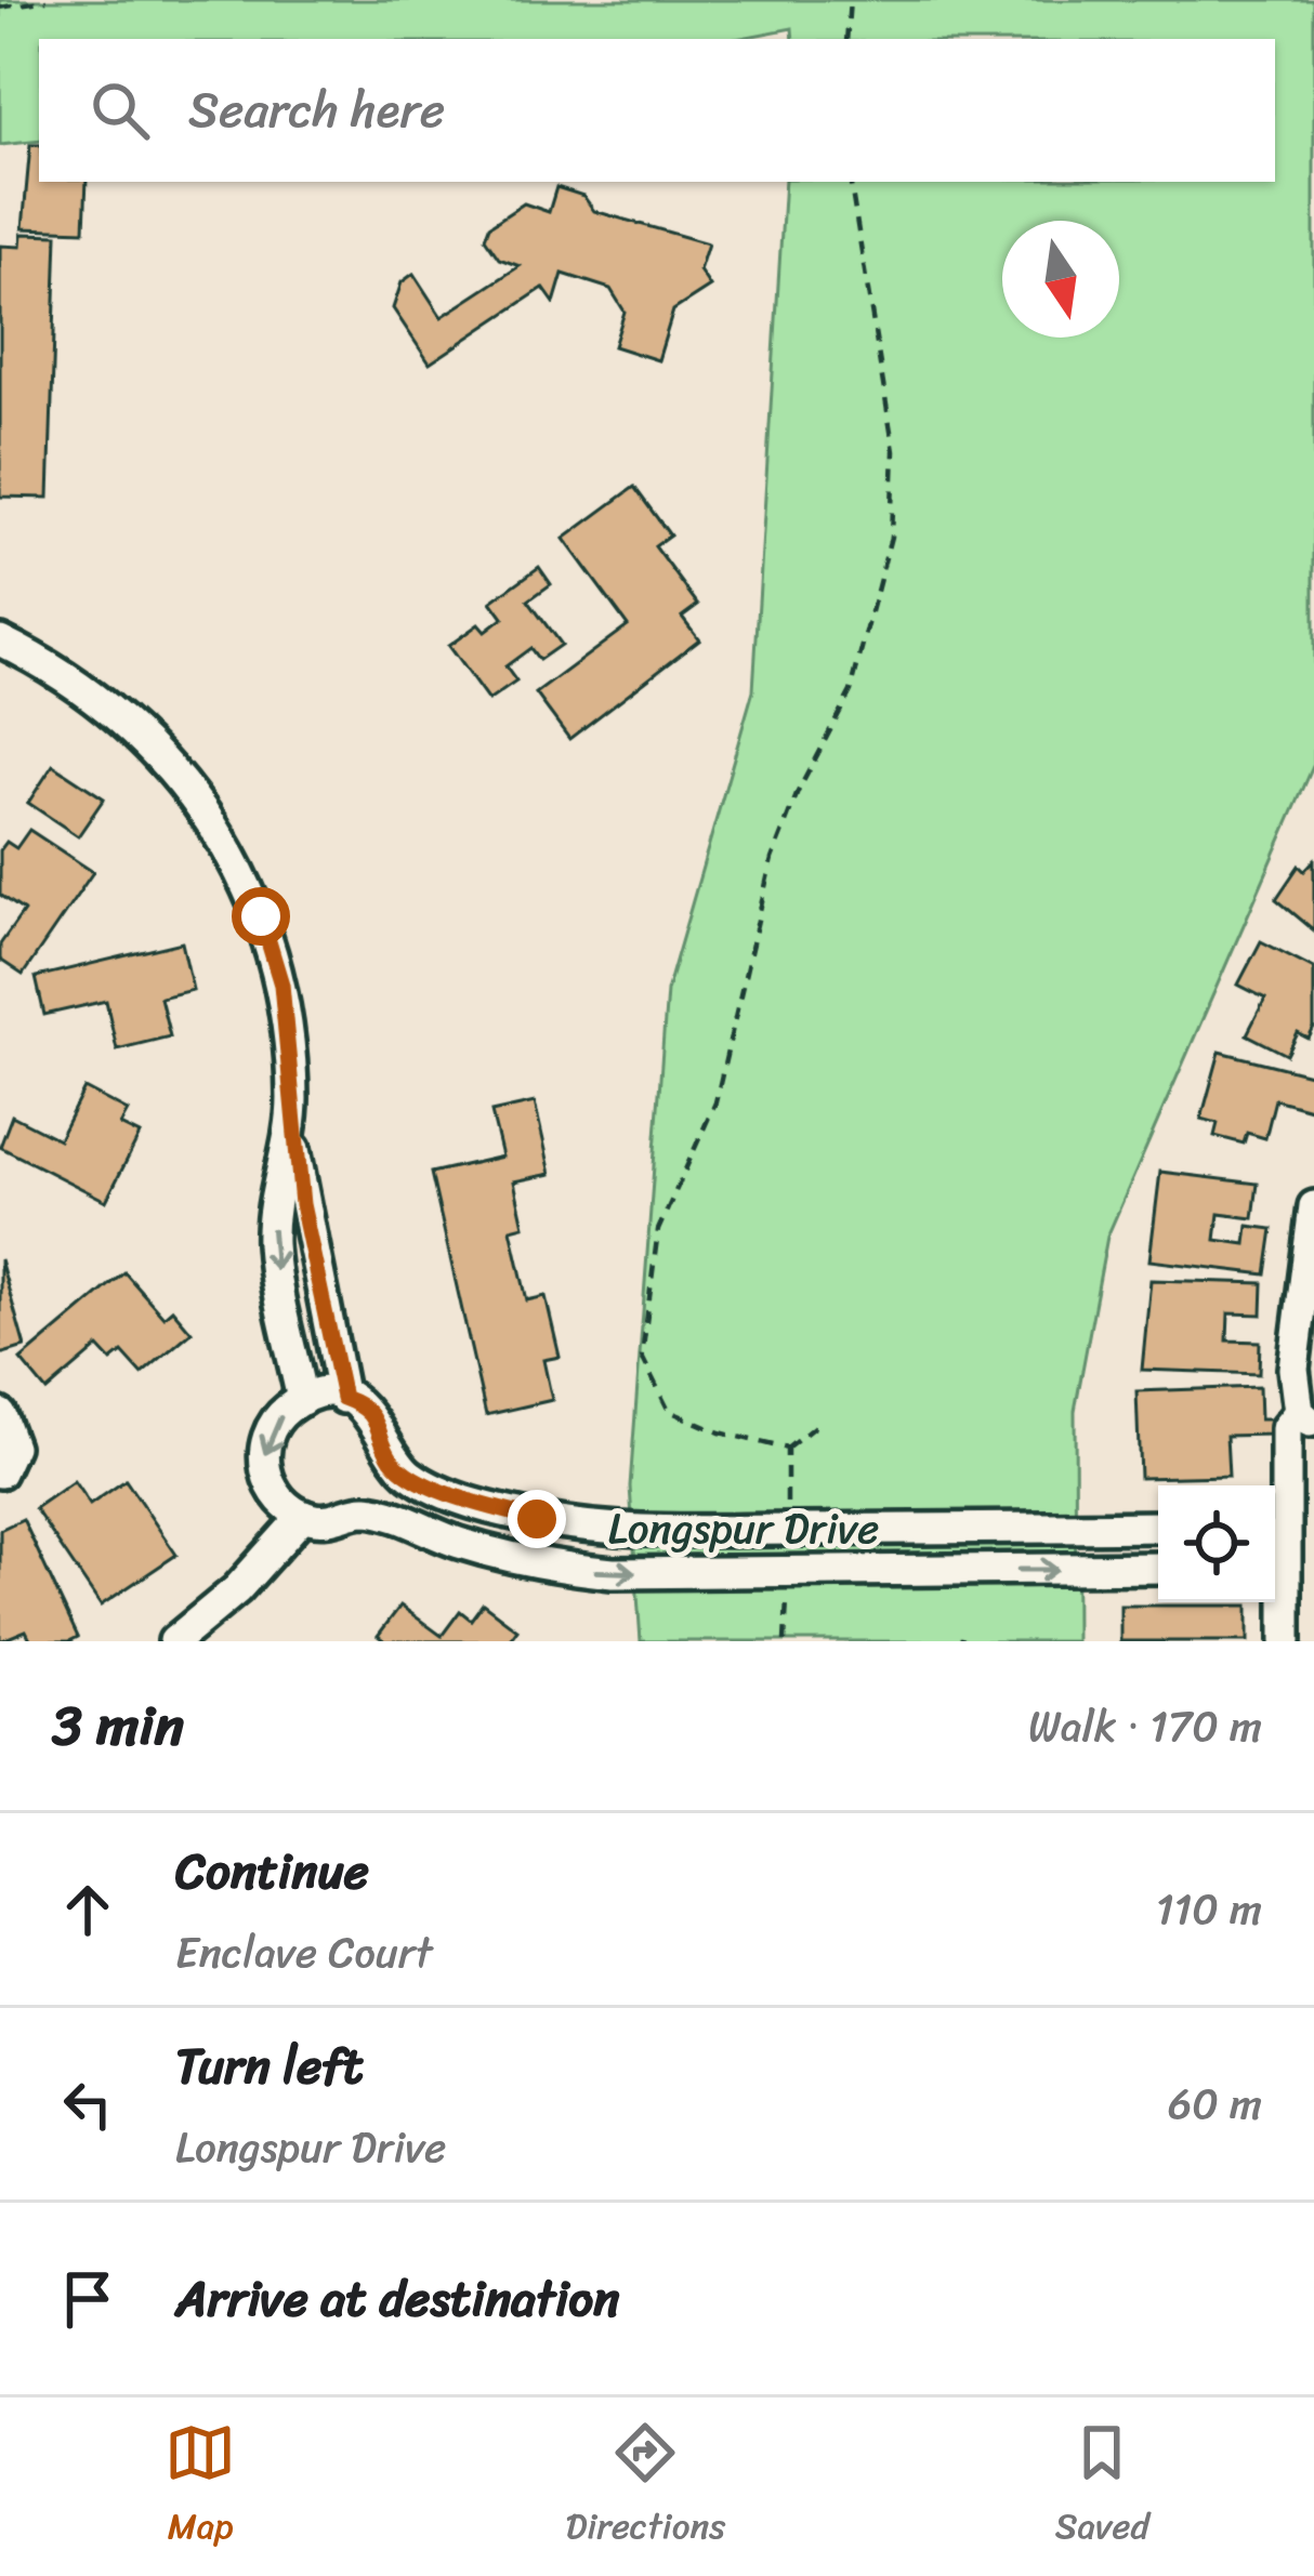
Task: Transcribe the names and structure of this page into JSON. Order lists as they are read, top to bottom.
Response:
{
  "streets": {
    "street": ["Longspur Drive"]
  },
  "north": "bottom",
  "page": {
    "search": "Search here",
    "heading": ["3 min", "Walk · 170 m"],
    "list": [
      ["Continue", "Enclave Court", "110 m"],
      ["Turn left", "Longspur Drive", "60 m"],
      "Arrive at destination"
    ],
    "nav": ["Map", "Directions", "Saved"]
  }
}
